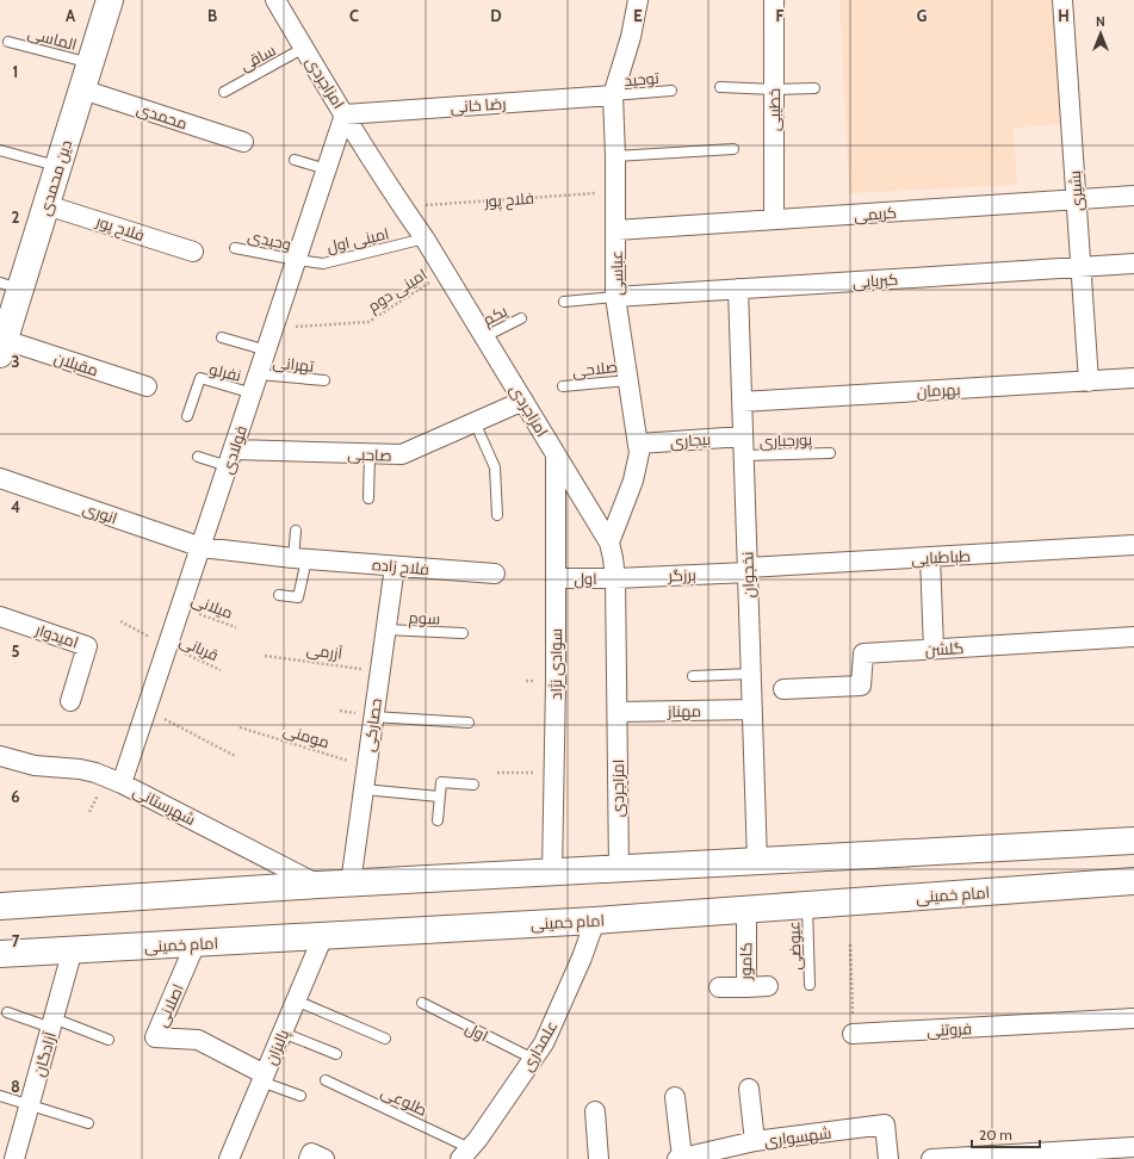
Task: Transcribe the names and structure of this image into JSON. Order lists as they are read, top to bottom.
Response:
{
  "streets": {
    "main road": ["دین محمدی", "امام خمینی"],
    "street": [
      "امزاجردی",
      "رضا خانی",
      "خطیبی",
      "محمدی",
      "بشیری",
      "فلاح پور",
      "کریمی",
      "عباسی",
      "کبریایی",
      "مقبلان",
      "بهرمان",
      "بیجاری",
      "فولادی",
      "صاحبی",
      "انوری",
      "طباطبایی",
      "فلاح زاده",
      "برزگر",
      "نخجوان",
      "اول",
      "امیدوار",
      "گلشن",
      "سوادی نژاد",
      "مهناز",
      "حصارکی",
      "شهرستانی",
      "کامور",
      "اصلانی",
      "فروتنی",
      "علمداری",
      "پالیزان",
      "آزادگان",
      "شهسواری"
    ],
    "lane": [
      "الماسی",
      "ساقی",
      "توحید",
      "وحیدی",
      "امینی اول",
      "یکم",
      "تهرانی",
      "صلاحی",
      "نفرلو",
      "پورجباری",
      "سوم",
      "عیوضی",
      "طلوعی"
    ],
    "path": [
      "امینی دوم",
      "میلانی",
      "قربانی",
      "آزرمی",
      "مومنی"
    ]
  },
  "crossings": [
    ["الماسی", "دین محمدی"],
    ["ساقی", "امزاجردی"],
    ["توحید", "رضا خانی"],
    ["توحید", "عباسی"],
    ["امزاجردی", "رضا خانی"],
    ["امزاجردی", "فلاح پور"],
    ["امزاجردی", "امینی اول"],
    ["امزاجردی", "عباسی"],
    ["امزاجردی", "امینی دوم"],
    ["امزاجردی", "یکم"],
    ["امزاجردی", "فولادی"],
    ["امزاجردی", "صاحبی"],
    ["امزاجردی", "برزگر"],
    ["امزاجردی", "اول"],
    ["امزاجردی", "سوادی نژاد"],
    ["امزاجردی", "مهناز"],
    ["رضا خانی", "عباسی"],
    ["رضا خانی", "فولادی"],
    ["خطیبی", "کریمی"],
    ["محمدی", "دین محمدی"],
    ["دین محمدی", "فلاح پور"],
    ["دین محمدی", "مقبلان"],
    ["بشیری", "کریمی"],
    ["بشیری", "کبریایی"],
    ["بشیری", "بهرمان"],
    ["فلاح پور", "عباسی"],
    ["کریمی", "عباسی"],
    ["وحیدی", "امینی اول"],
    ["وحیدی", "فولادی"],
    ["امینی اول", "فولادی"],
    ["عباسی", "کبریایی"],
    ["عباسی", "صلاحی"],
    ["عباسی", "بیجاری"],
    ["کبریایی", "نخجوان"],
    ["امینی دوم", "فولادی"],
    ["تهرانی", "فولادی"],
    ["نفرلو", "فولادی"],
    ["بهرمان", "نخجوان"],
    ["بیجاری", "نخجوان"],
    ["پورجباری", "نخجوان"],
    ["فولادی", "صاحبی"],
    ["فولادی", "انوری"],
    ["فولادی", "فلاح زاده"],
    ["فولادی", "میلانی"],
    ["فولادی", "قربانی"],
    ["فولادی", "شهرستانی"],
    ["انوری", "فلاح زاده"],
    ["طباطبایی", "برزگر"],
    ["طباطبایی", "نخجوان"],
    ["فلاح زاده", "حصارکی"],
    ["برزگر", "نخجوان"],
    ["برزگر", "اول"],
    ["نخجوان", "مهناز"],
    ["اول", "سوادی نژاد"],
    ["اول", "علمداری"],
    ["سوم", "حصارکی"],
    ["آزرمی", "حصارکی"],
    ["حصارکی", "مومنی"],
    ["امام خمینی", "عیوضی"],
    ["امام خمینی", "کامور"],
    ["امام خمینی", "اصلانی"],
    ["امام خمینی", "علمداری"],
    ["امام خمینی", "پالیزان"],
    ["امام خمینی", "آزادگان"],
    ["اصلانی", "پالیزان"],
    ["علمداری", "طلوعی"]
  ],
  "scale_bar": "20 m",
  "north": "top",
  "grid": {
    "columns": [
      "A",
      "B",
      "C",
      "D",
      "E",
      "F",
      "G",
      "H"
    ],
    "rows": [
      "1",
      "2",
      "3",
      "4",
      "5",
      "6",
      "7",
      "8"
    ]
  }
}
